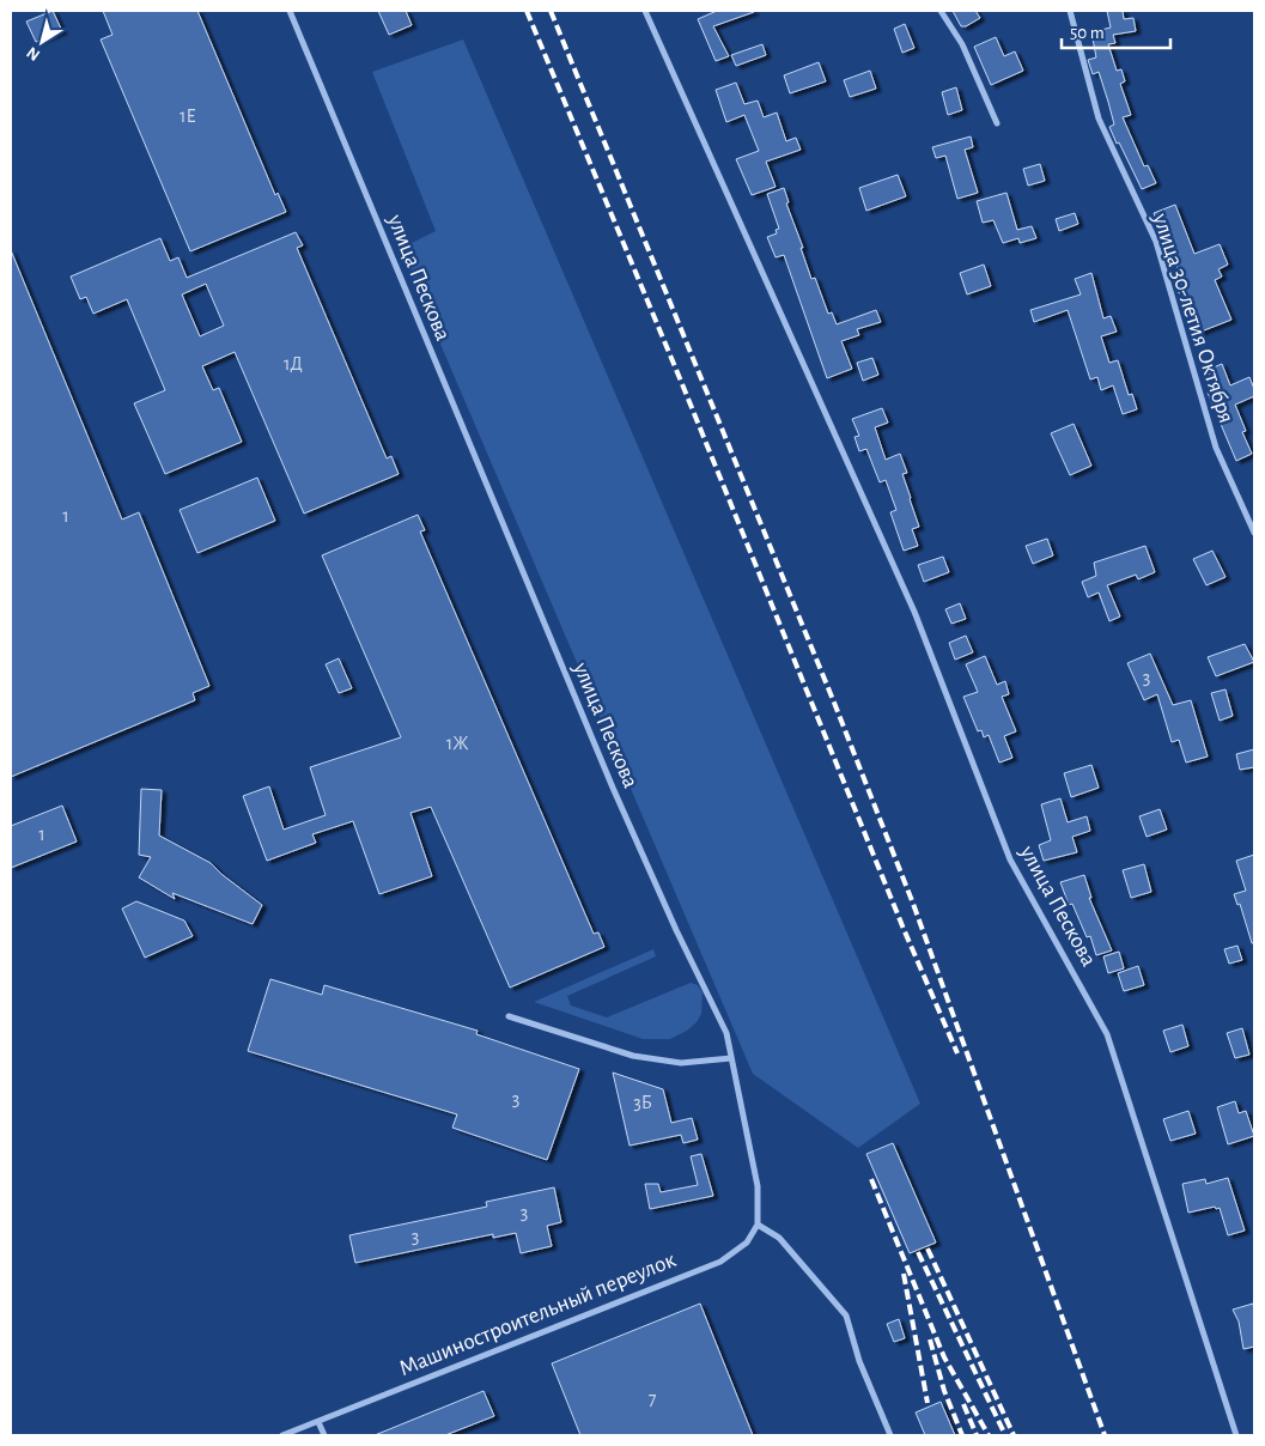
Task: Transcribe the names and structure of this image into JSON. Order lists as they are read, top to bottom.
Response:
{
  "streets": {
    "street": ["улица Пескова", "улица 30-летия Октября", "Машиностроительный переулок"]
  },
  "crossings": [
    ["улица Пескова", "Машиностроительный переулок"]
  ],
  "house_numbers": [
    "1Е",
    "1Д",
    "1",
    "3",
    "1Ж",
    "1",
    "3",
    "3Б",
    "3",
    "3",
    "7"
  ],
  "scale_bar": "50 m",
  "north": "bottom left"
}
